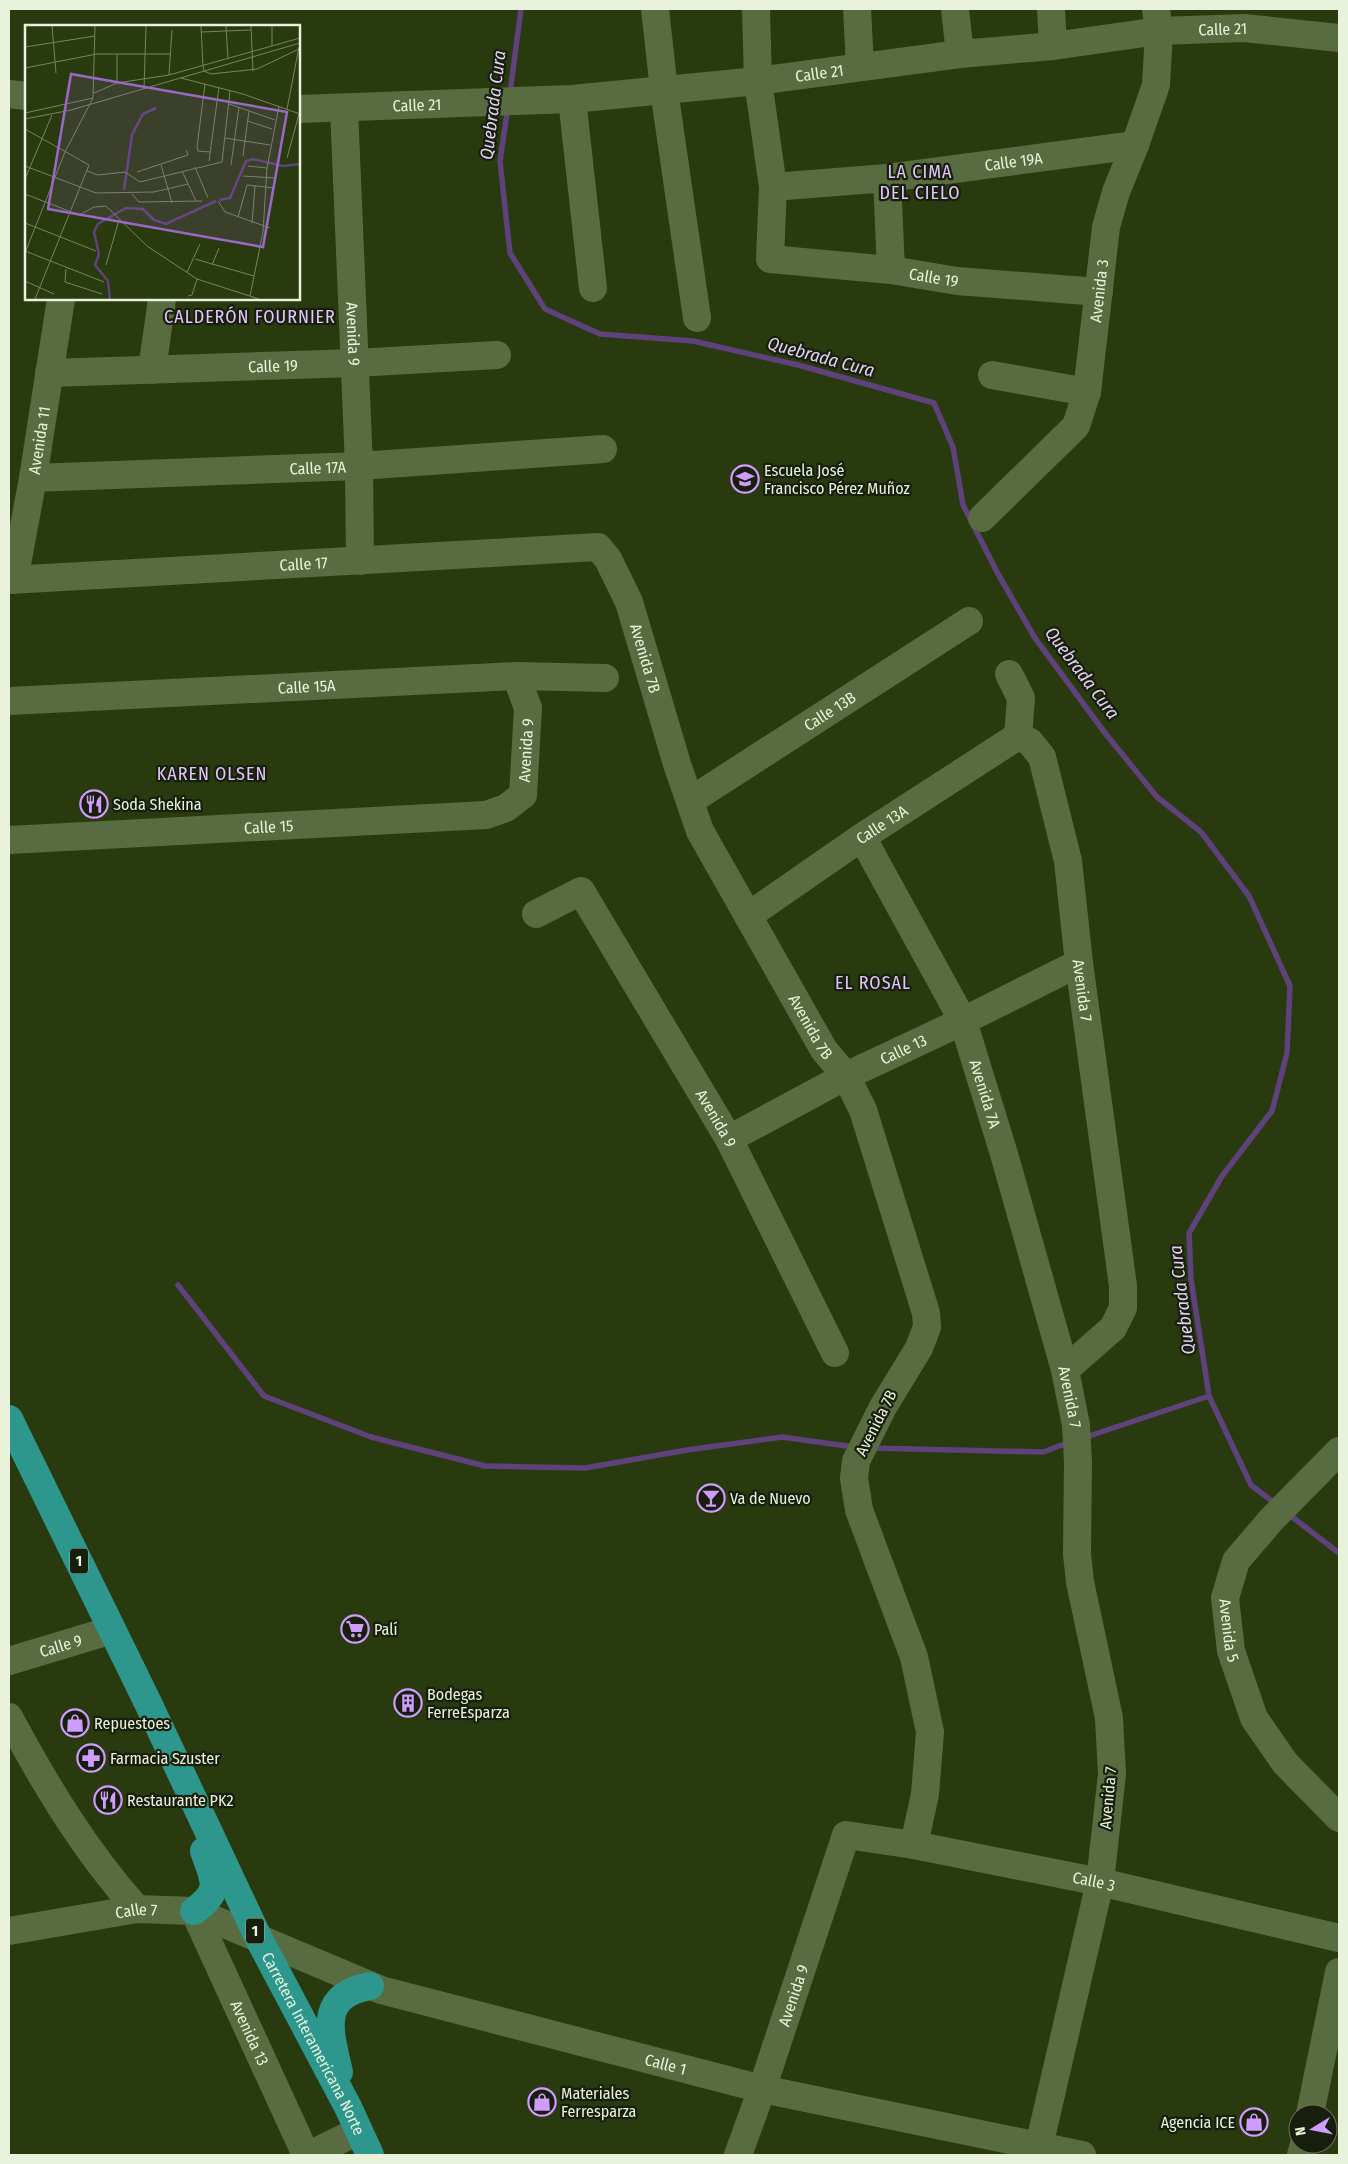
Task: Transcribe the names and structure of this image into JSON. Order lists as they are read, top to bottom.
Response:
{
  "streets": {
    "highway": ["1", "Carretera Interamericana Norte"],
    "street": [
      "Calle 21",
      "Calle 19A",
      "Calle 19",
      "Avenida 3",
      "Avenida 9",
      "Avenida 11",
      "Calle 17A",
      "Calle 17",
      "Avenida 7B",
      "Calle 15A",
      "Calle 13B",
      "Calle 13A",
      "Calle 15",
      "Avenida 7",
      "Calle 13",
      "Avenida 7A",
      "Avenida 5",
      "Calle 9",
      "Calle 3",
      "Calle 7",
      "Avenida 13",
      "Calle 1"
    ]
  },
  "crossings": [
    ["Calle 21", "Avenida 3"],
    ["Calle 21", "Avenida 9"],
    ["Calle 19A", "Calle 19"],
    ["Calle 19A", "Avenida 3"],
    ["Calle 19", "Avenida 3"],
    ["Calle 19", "Avenida 9"],
    ["Calle 19", "Avenida 11"],
    ["Avenida 9", "Calle 17A"],
    ["Avenida 9", "Calle 17"],
    ["Avenida 9", "Calle 15A"],
    ["Avenida 9", "Calle 15"],
    ["Avenida 9", "Calle 13"],
    ["Avenida 9", "Calle 3"],
    ["Avenida 9", "Calle 1"],
    ["Avenida 11", "Calle 17A"],
    ["Avenida 11", "Calle 17"],
    ["Calle 17", "Avenida 7B"],
    ["Avenida 7B", "Calle 13B"],
    ["Avenida 7B", "Calle 13A"],
    ["Avenida 7B", "Calle 13"],
    ["Avenida 7B", "Calle 3"],
    ["Calle 13A", "Avenida 7"],
    ["Calle 13A", "Avenida 7A"],
    ["Avenida 7", "Calle 13"],
    ["Avenida 7", "Avenida 7A"],
    ["Avenida 7", "Calle 3"],
    ["Avenida 7", "Calle 1"],
    ["Calle 13", "Avenida 7A"],
    ["Calle 9", "Carretera Interamericana Norte"],
    ["Calle 7", "Avenida 13"],
    ["Calle 7", "Carretera Interamericana Norte"],
    ["Calle 7", "Calle 1"],
    ["Carretera Interamericana Norte", "Calle 1"]
  ],
  "districts": [
    "LA CIMA DEL CIELO",
    "CALDERÓN FOURNIER",
    "KAREN OLSEN",
    "EL ROSAL"
  ],
  "water": ["Quebrada Cura"],
  "places": {
    "school or university": ["Escuela José Francisco Pérez Muñoz"],
    "restaurant": ["Soda Shekina", "Restaurante PK2"],
    "bar": ["Va de Nuevo"],
    "supermarket": ["Palí"],
    "building": ["Bodegas FerreEsparza"],
    "shop": ["Repuestoes", "Materiales Ferresparza", "Agencia ICE"],
    "pharmacy": ["Farmacia Szuster"]
  },
  "north": "left"
}
